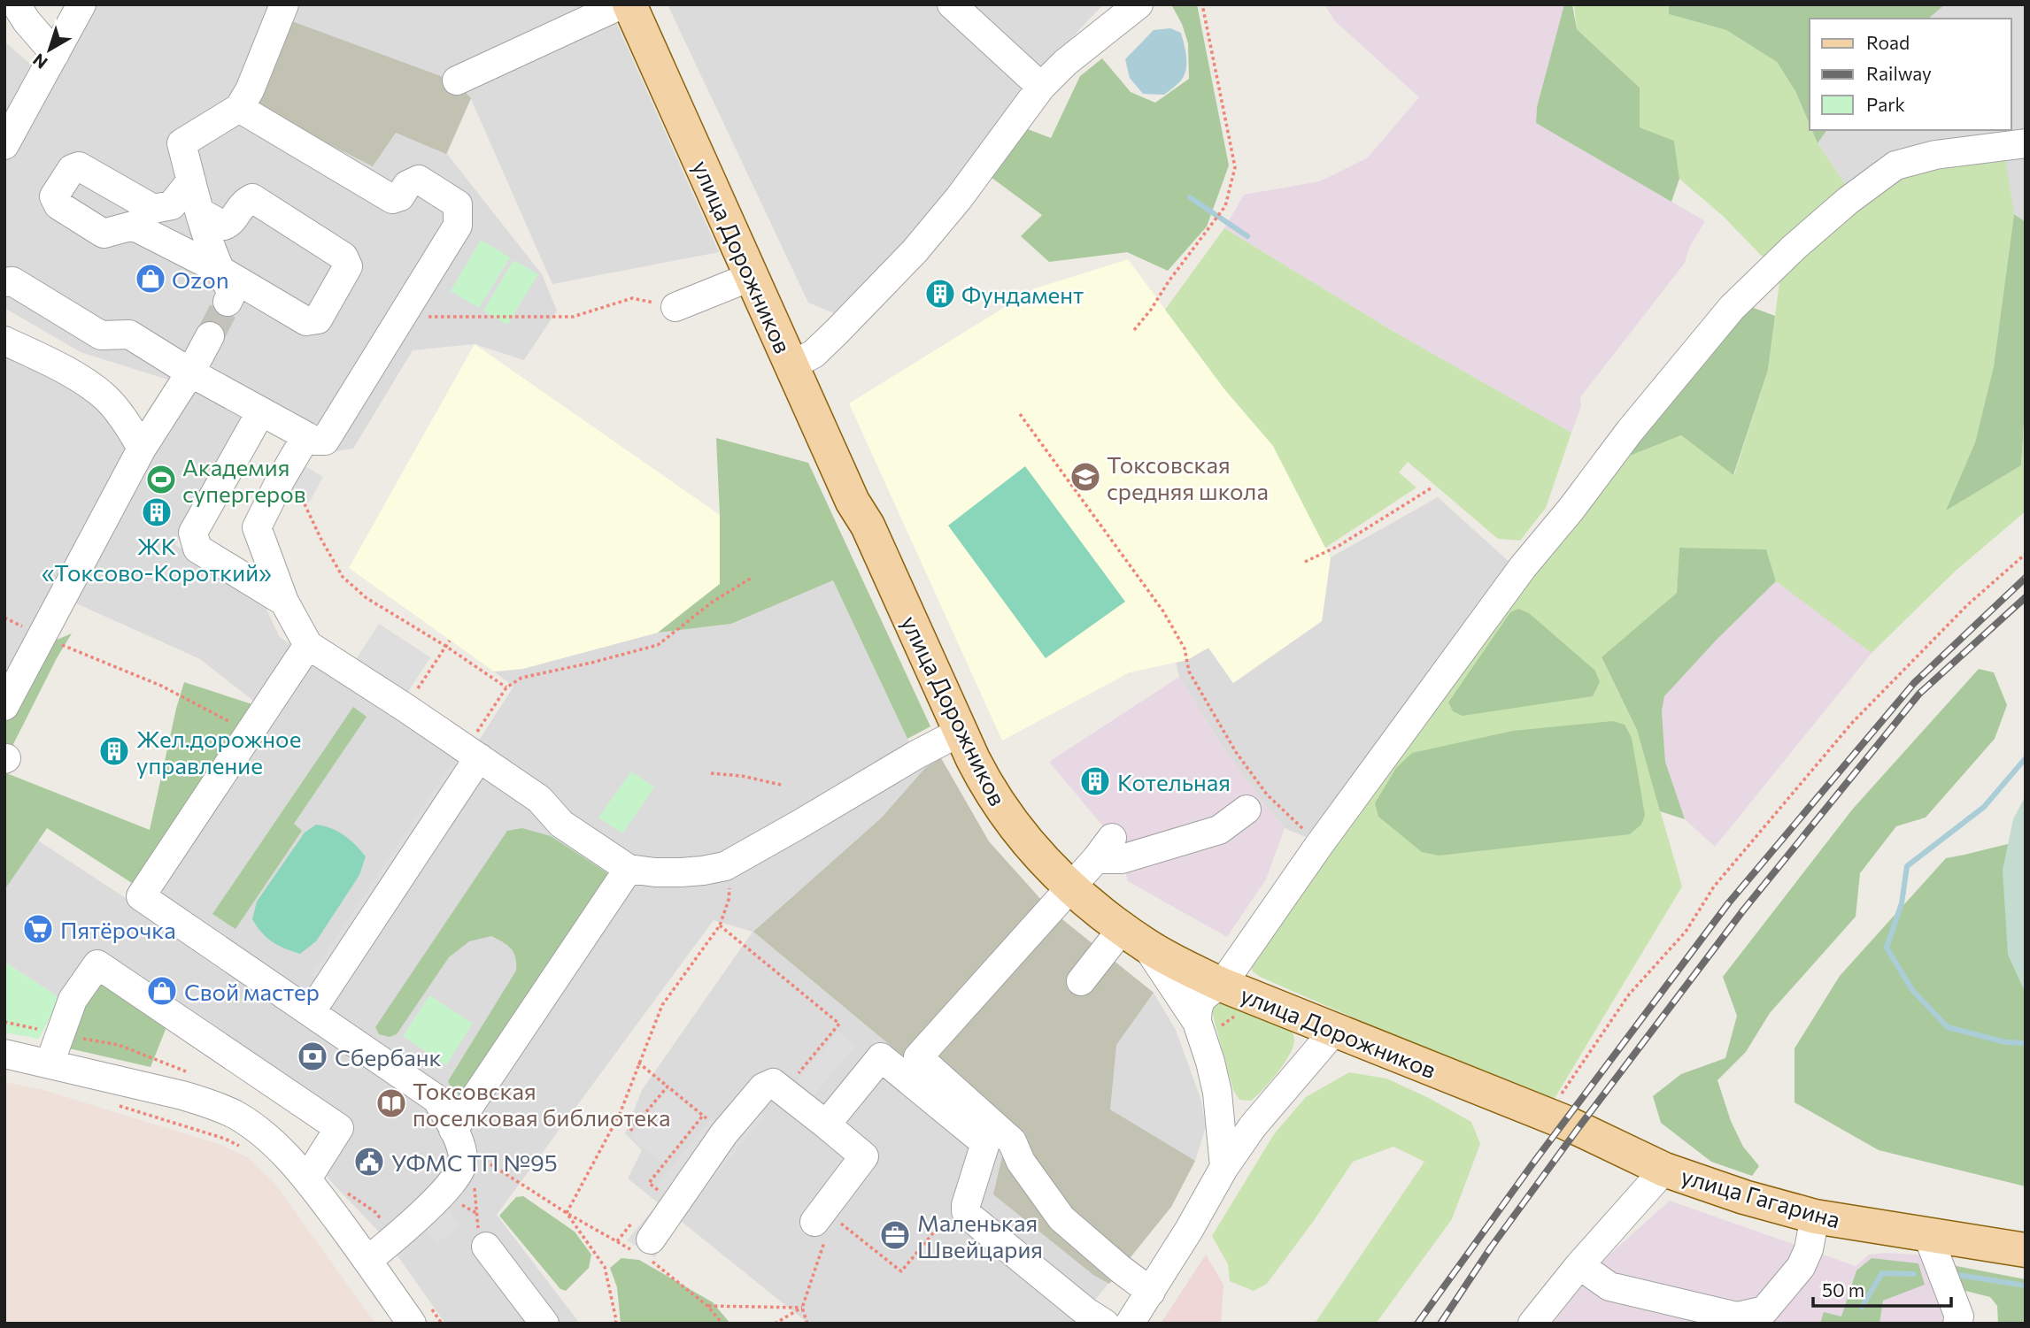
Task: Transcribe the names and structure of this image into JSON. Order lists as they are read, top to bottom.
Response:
{
  "streets": {
    "main road": ["улица Дорожников", "улица Гагарина"]
  },
  "crossings": [
    ["улица Дорожников", "улица Гагарина"]
  ],
  "places": {
    "shop": ["Ozon", "Свой мастер"],
    "building": [
      "Фундамент",
      "ЖК «Токсово-Короткий»",
      "Жел.дорожное управление",
      "Котельная"
    ],
    "school or university": ["Токсовская средняя школа"],
    "sports": ["Академия супергеров"],
    "supermarket": ["Пятёрочка"],
    "bank": ["Сбербанк"],
    "library": ["Токсовская поселковая библиотека"],
    "public building": ["УФМС ТП №95"],
    "office": ["Маленькая Швейцария"]
  },
  "legend": ["Road", "Railway", "Park"],
  "scale_bar": "50 m",
  "north": "bottom left"
}
